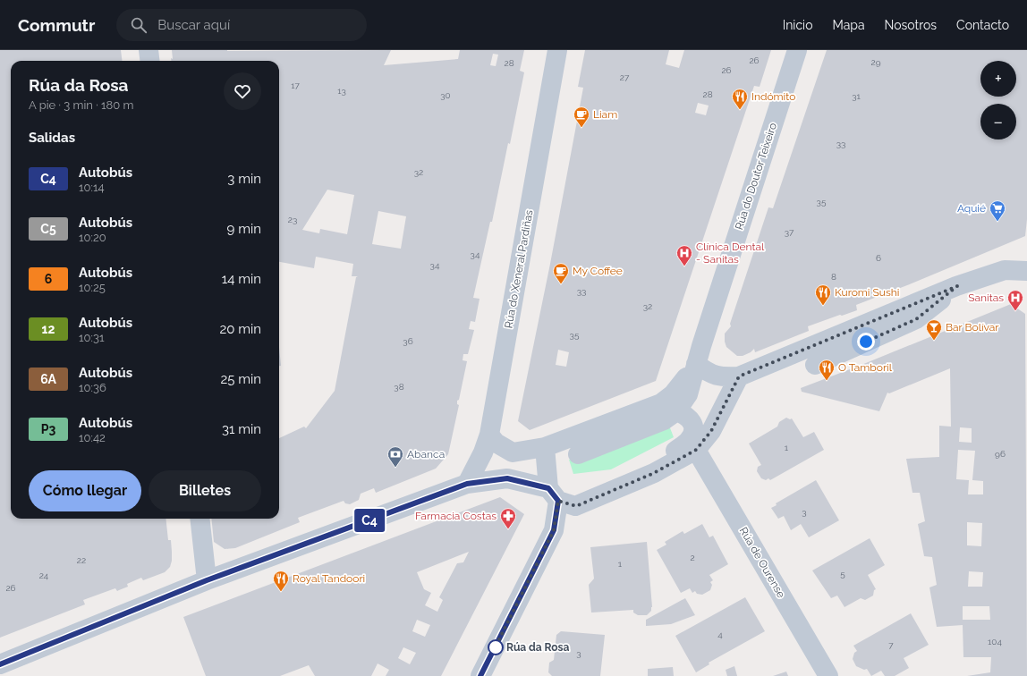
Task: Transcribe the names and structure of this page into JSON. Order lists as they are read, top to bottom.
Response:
{
  "streets": {
    "street": ["Rúa do Doutor Teixeiro", "Rúa do Xeneral Pardiñas", "Rúa de Ourense"]
  },
  "places": {
    "restaurant": [
      "Indómito",
      "Kuromi Sushi",
      "O Tamboril",
      "Royal Tandoori"
    ],
    "cafe": ["Liam", "My Coffee"],
    "supermarket": ["Aquié"],
    "hospital": ["Clínica Dental - Sanitas", "Sanitas"],
    "bar": ["Bar Bolívar"],
    "bank": ["Abanca"],
    "pharmacy": ["Farmacia Costas"],
    "other": ["Rúa da Rosa"]
  },
  "lines": ["bus line C4"],
  "house_numbers": [
    "26",
    "29",
    "28",
    "26",
    "27",
    "17",
    "13",
    "28",
    "30",
    "31",
    "33",
    "32",
    "35",
    "23",
    "37",
    "34",
    "6",
    "34",
    "8",
    "33",
    "32",
    "35",
    "36",
    "38",
    "1",
    "96",
    "3",
    "2",
    "22",
    "1",
    "5",
    "24",
    "26",
    "4",
    "104",
    "7",
    "3"
  ],
  "page": {
    "header": "Commutr",
    "search": "Buscar aquí",
    "nav": [
      "Inicio",
      "Mapa",
      "Nosotros",
      "Contacto"
    ],
    "on_map": "C4",
    "map_buttons": ["+", "−"],
    "heading": [
      ["Rúa da Rosa", "A pie · 3 min · 180 m"],
      "Salidas"
    ],
    "list": [
      {
        "mark": "C4",
        "name": "Autobús",
        "note": "10:14",
        "value": "3 min"
      },
      {
        "mark": "C5",
        "name": "Autobús",
        "note": "10:20",
        "value": "9 min"
      },
      {
        "mark": "6",
        "name": "Autobús",
        "note": "10:25",
        "value": "14 min"
      },
      {
        "mark": "12",
        "name": "Autobús",
        "note": "10:31",
        "value": "20 min"
      },
      {
        "mark": "6A",
        "name": "Autobús",
        "note": "10:36",
        "value": "25 min"
      },
      {
        "mark": "P3",
        "name": "Autobús",
        "note": "10:42",
        "value": "31 min"
      }
    ],
    "buttons": ["Cómo llegar", "Billetes"]
  }
}
